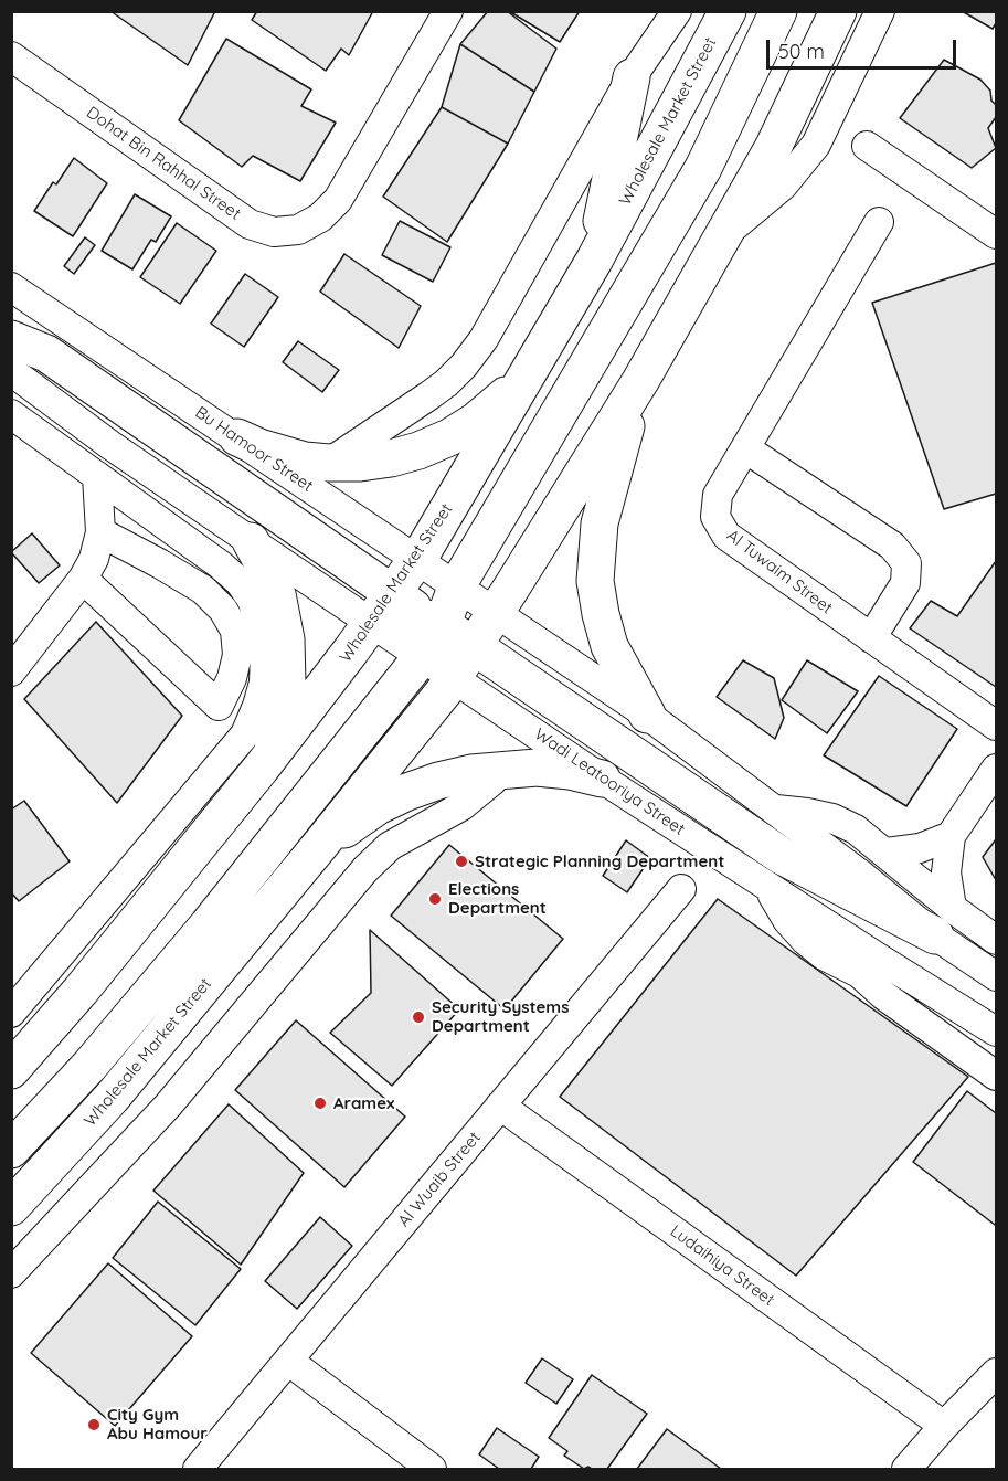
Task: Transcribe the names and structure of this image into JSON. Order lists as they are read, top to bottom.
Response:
{
  "streets": {
    "main road": ["Wholesale Market Street"],
    "street": [
      "Dohat Bin Rahhal Street",
      "Bu Hamoor Street",
      "Al Tuwaim Street",
      "Wadi Leatooriya Street",
      "Al Wuaib Street",
      "Ludaihiya Street"
    ]
  },
  "crossings": [
    ["Wholesale Market Street", "Bu Hamoor Street"],
    ["Wholesale Market Street", "Wadi Leatooriya Street"],
    ["Al Wuaib Street", "Ludaihiya Street"]
  ],
  "places": [
    "Strategic Planning Department",
    "Elections Department",
    "Security Systems Department",
    "Aramex",
    "City Gym Abu Hamour"
  ],
  "scale_bar": "50 m"
}
